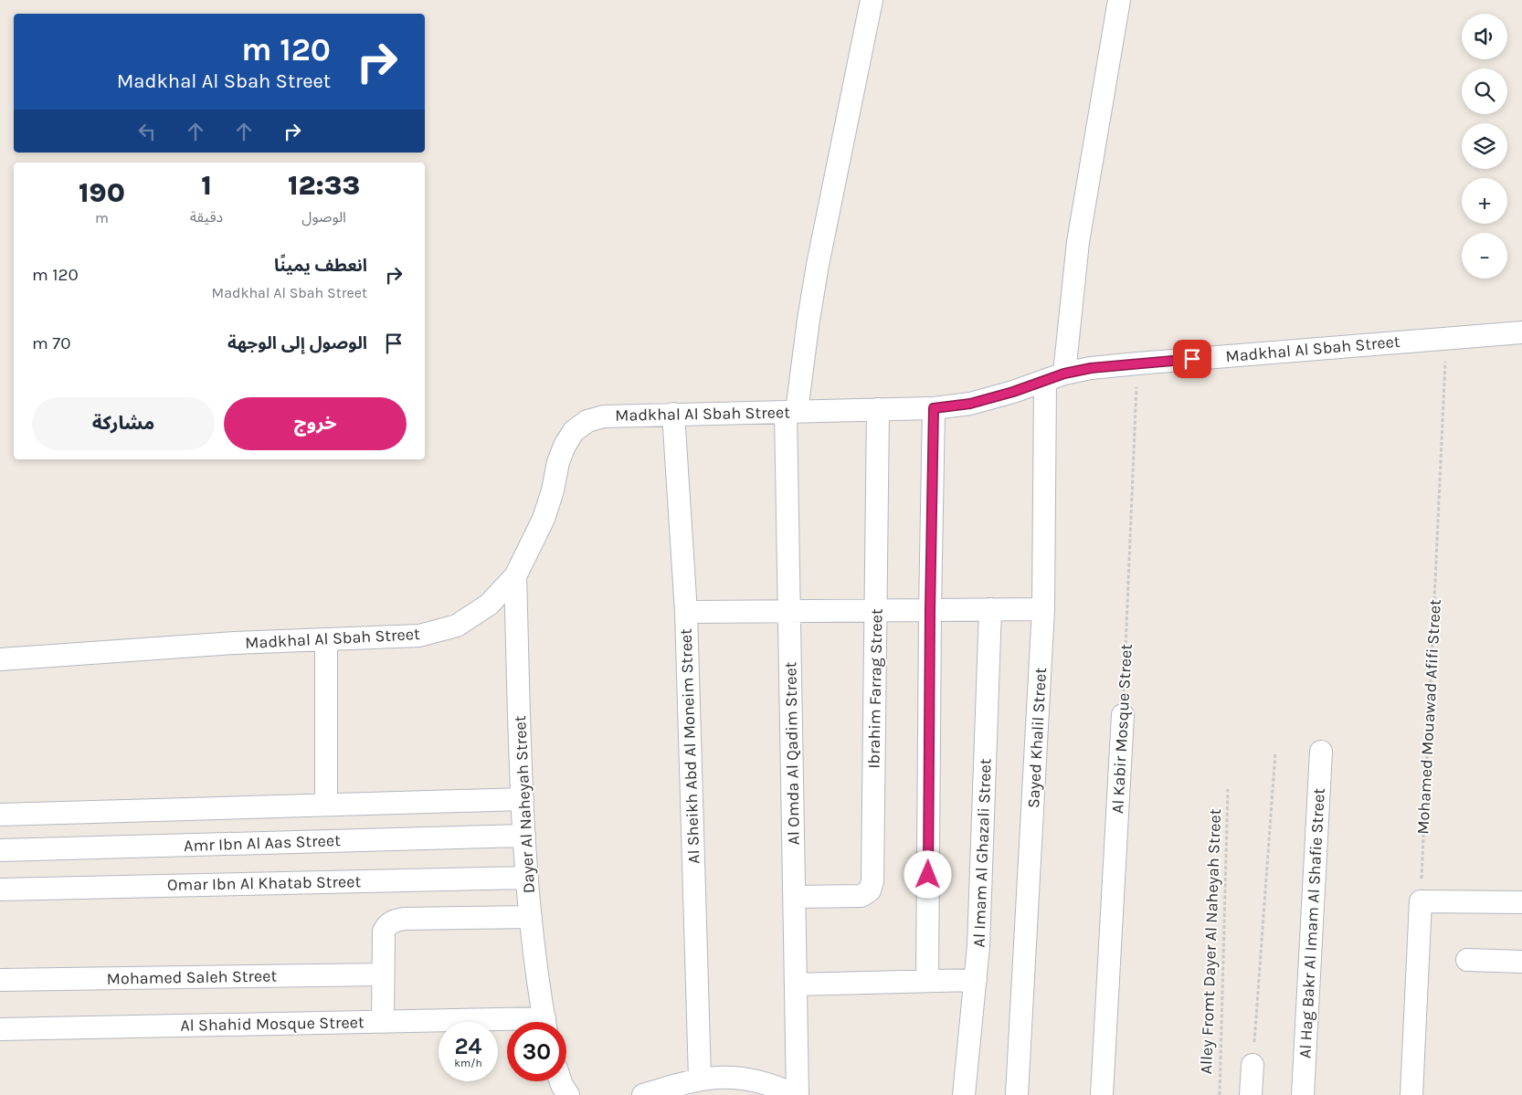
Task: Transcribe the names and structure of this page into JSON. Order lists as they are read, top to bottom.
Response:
{
  "streets": {
    "street": [
      "Madkhal Al Sbah Street",
      "Ibrahim Farrag Street",
      "Al Kabir Mosque Street",
      "Sayed Khalil Street",
      "Al Sheikh Abd Al Moneim Street",
      "Al Omda Al Qadim Street",
      "Dayer Al Naheyah Street",
      "Amr Ibn Al Aas Street",
      "Al Imam Al Ghazali Street",
      "Omar Ibn Al Khatab Street",
      "Al Hag Bakr Al Imam Al Shafie Street",
      "Mohamed Saleh Street",
      "Al Shahid Mosque Street"
    ],
    "path": ["Mohamed Mouawad Afifi Street", "Alley Fromt Dayer Al Naheyah Street"]
  },
  "crossings": [
    ["Madkhal Al Sbah Street", "Ibrahim Farrag Street"],
    ["Madkhal Al Sbah Street", "Mohamed Mouawad Afifi Street"],
    ["Madkhal Al Sbah Street", "Al Kabir Mosque Street"],
    ["Madkhal Al Sbah Street", "Sayed Khalil Street"],
    ["Madkhal Al Sbah Street", "Al Sheikh Abd Al Moneim Street"],
    ["Madkhal Al Sbah Street", "Al Omda Al Qadim Street"],
    ["Madkhal Al Sbah Street", "Dayer Al Naheyah Street"],
    ["Ibrahim Farrag Street", "Al Omda Al Qadim Street"],
    ["Dayer Al Naheyah Street", "Amr Ibn Al Aas Street"],
    ["Dayer Al Naheyah Street", "Omar Ibn Al Khatab Street"]
  ],
  "page": {
    "map_buttons": ["+", "−"],
    "turn": ["120 m", "Madkhal Al Sbah Street"],
    "eta": [
      "12:33",
      "الوصول",
      "1",
      "دقيقة",
      "190",
      "m"
    ],
    "list": [
      {
        "name": "انعطف يمينًا",
        "note": "Madkhal Al Sbah Street",
        "value": "120 m"
      },
      {
        "name": "الوصول إلى الوجهة",
        "value": "70 m"
      }
    ],
    "buttons": ["خروج", "مشاركة"],
    "speed": "24 km/h",
    "limit": "30"
  }
}
